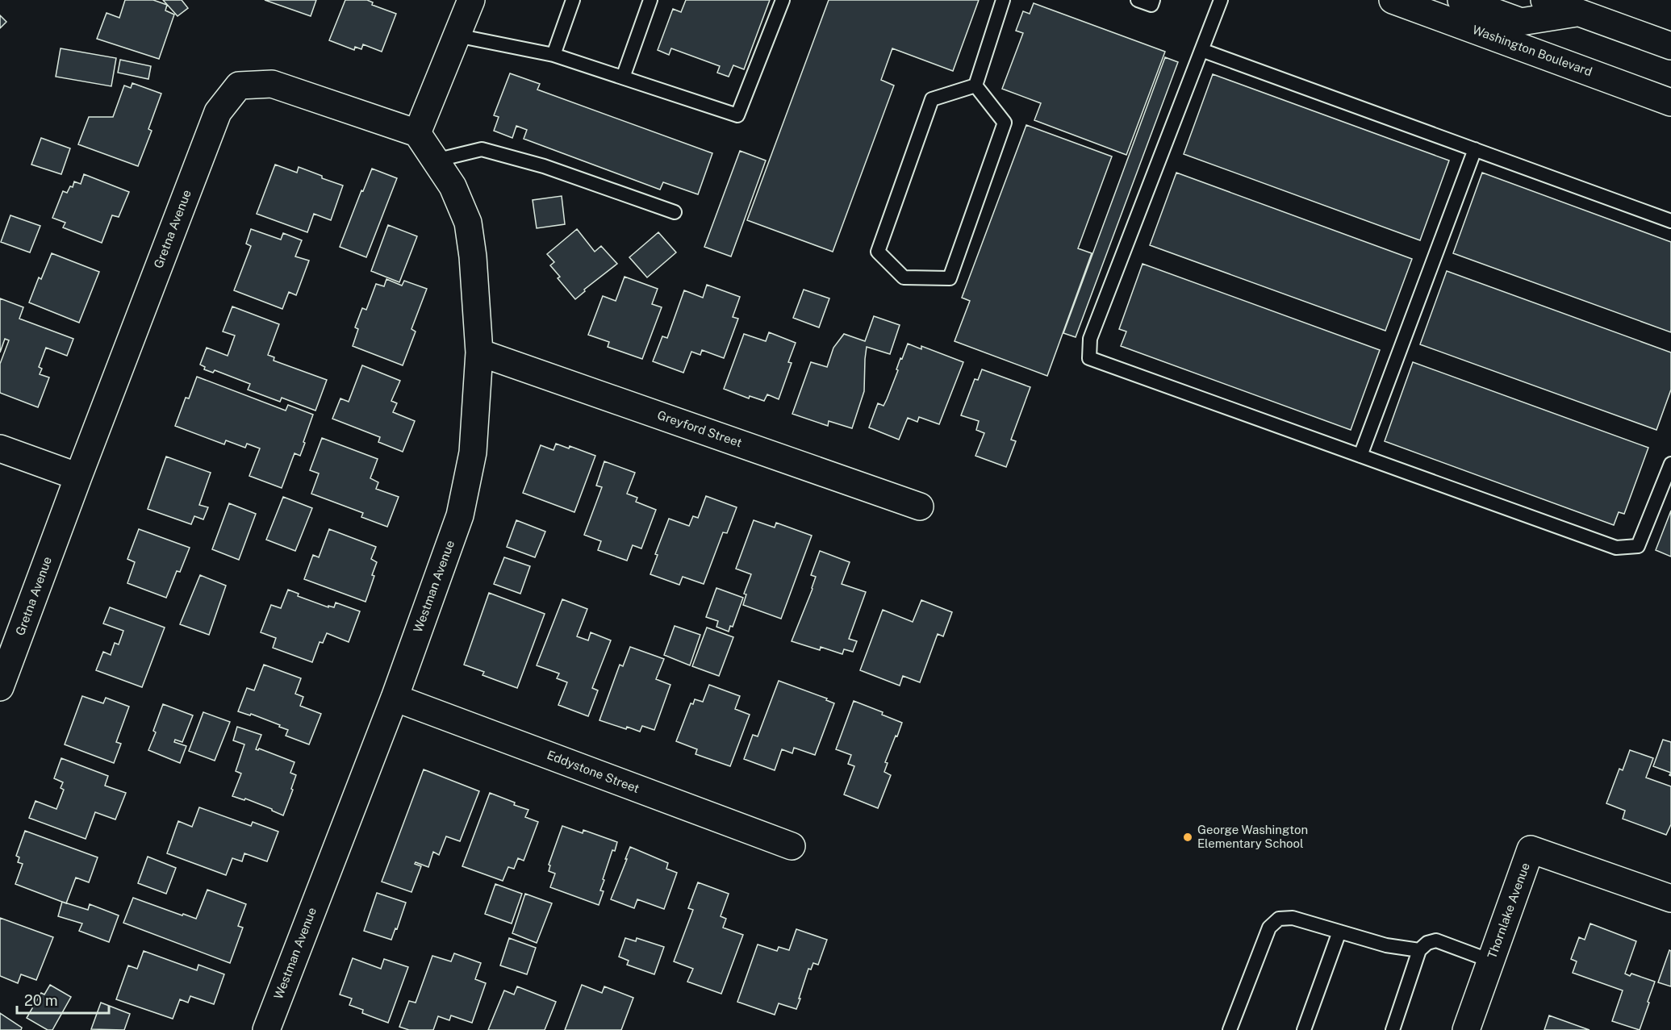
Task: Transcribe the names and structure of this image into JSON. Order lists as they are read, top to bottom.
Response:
{
  "streets": {
    "street": [
      "Washington Boulevard",
      "Gretna Avenue",
      "Greyford Street",
      "Westman Avenue",
      "Eddystone Street",
      "Thornlake Avenue"
    ]
  },
  "crossings": [
    ["Gretna Avenue", "Westman Avenue"],
    ["Greyford Street", "Westman Avenue"],
    ["Westman Avenue", "Eddystone Street"]
  ],
  "places": ["George Washington Elementary School"],
  "scale_bar": "20 m"
}
